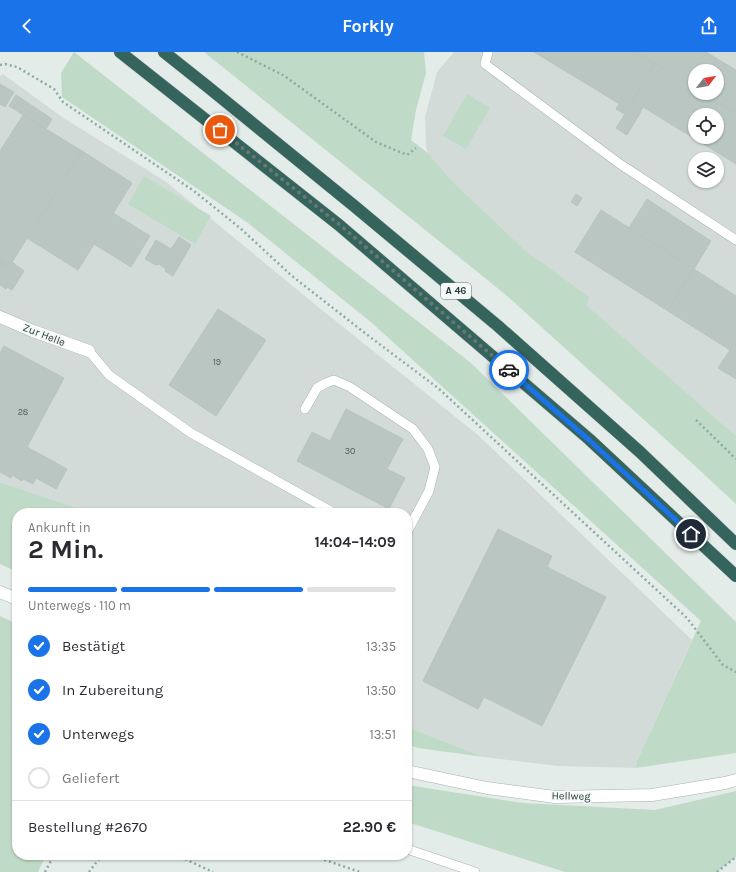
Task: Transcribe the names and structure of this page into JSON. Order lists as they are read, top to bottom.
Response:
{
  "streets": {
    "highway": ["A 46"],
    "street": ["Zur Helle", "Hellweg"]
  },
  "house_numbers": ["19", "28", "30"],
  "north": "top right",
  "page": {
    "header": "Forkly",
    "heading": ["2 Min.", "Ankunft in", "14:04–14:09"],
    "panel": ["Bestellung #2670", "22.90 €"],
    "bar": "Unterwegs · 110 m",
    "list": [
      ["Bestätigt", "13:35"],
      ["In Zubereitung", "13:50"],
      ["Unterwegs", "13:51"],
      "Geliefert"
    ]
  }
}
